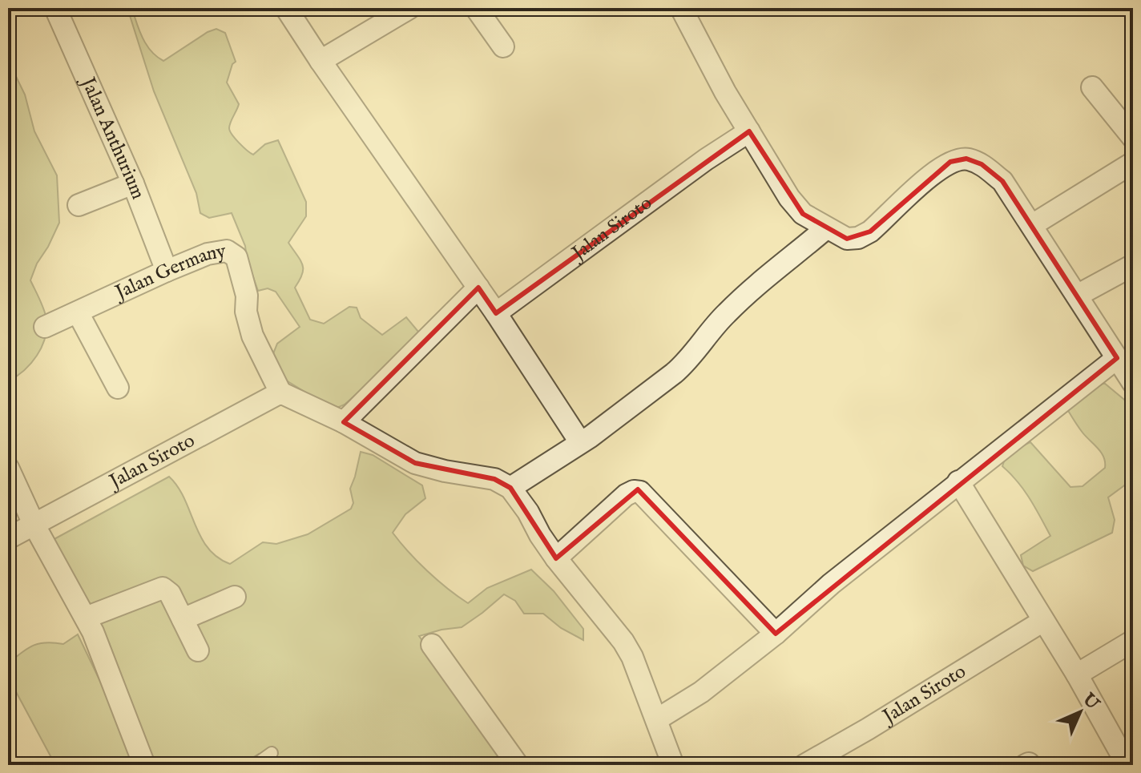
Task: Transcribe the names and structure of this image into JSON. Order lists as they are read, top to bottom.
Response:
{
  "streets": {
    "street": ["Jalan Anthurium", "Jalan Siroto", "Jalan Germany"]
  },
  "crossings": [
    ["Jalan Anthurium", "Jalan Germany"],
    ["Jalan Siroto", "Jalan Germany"]
  ],
  "north": "top right"
}
